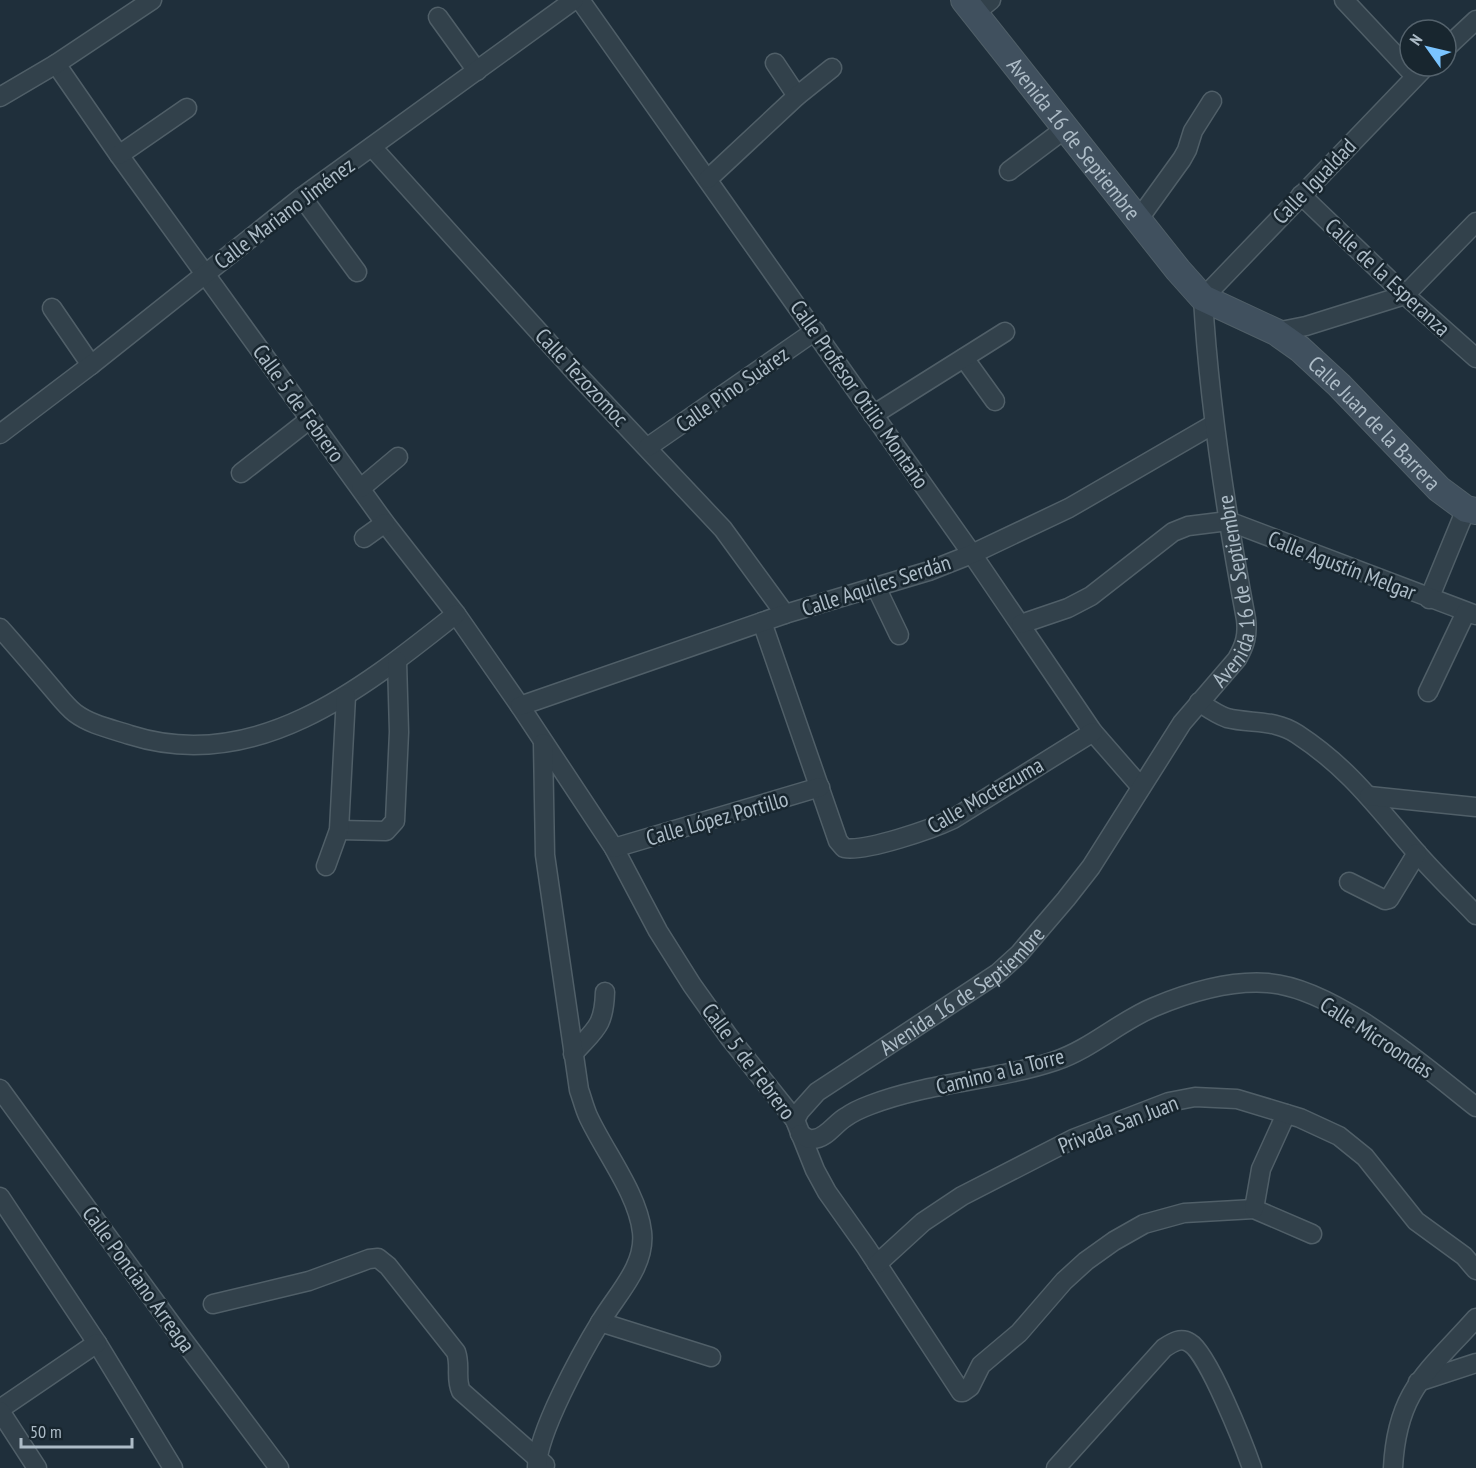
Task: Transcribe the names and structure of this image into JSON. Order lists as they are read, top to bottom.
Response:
{
  "streets": {
    "street": [
      "Avenida 16 de Septiembre",
      "Calle Igualdad",
      "Calle Mariano Jiménez",
      "Calle de la Esperanza",
      "Calle Tezozomoc",
      "Calle Pino Suárez",
      "Calle Profesor Otilio Montaño",
      "Calle 5 de Febrero",
      "Calle Juan de la Barrera",
      "Calle Agustín Melgar",
      "Calle Aquiles Serdán",
      "Calle Moctezuma",
      "Calle López Portillo",
      "Calle Microondas",
      "Camino a la Torre",
      "Privada San Juan",
      "Calle Ponciano Arreaga"
    ]
  },
  "crossings": [
    ["Avenida 16 de Septiembre", "Calle Igualdad"],
    ["Avenida 16 de Septiembre", "Calle Profesor Otilio Montaño"],
    ["Avenida 16 de Septiembre", "Calle 5 de Febrero"],
    ["Avenida 16 de Septiembre", "Calle Juan de la Barrera"],
    ["Avenida 16 de Septiembre", "Calle Agustín Melgar"],
    ["Avenida 16 de Septiembre", "Calle Aquiles Serdán"],
    ["Avenida 16 de Septiembre", "Camino a la Torre"],
    ["Calle Igualdad", "Calle de la Esperanza"],
    ["Calle Igualdad", "Calle Juan de la Barrera"],
    ["Calle Mariano Jiménez", "Calle Tezozomoc"],
    ["Calle Mariano Jiménez", "Calle 5 de Febrero"],
    ["Calle Tezozomoc", "Calle Pino Suárez"],
    ["Calle Tezozomoc", "Calle Aquiles Serdán"],
    ["Calle Pino Suárez", "Calle Profesor Otilio Montaño"],
    ["Calle Profesor Otilio Montaño", "Calle Agustín Melgar"],
    ["Calle Profesor Otilio Montaño", "Calle Aquiles Serdán"],
    ["Calle Profesor Otilio Montaño", "Calle Moctezuma"],
    ["Calle 5 de Febrero", "Calle Aquiles Serdán"],
    ["Calle 5 de Febrero", "Calle López Portillo"],
    ["Calle 5 de Febrero", "Camino a la Torre"],
    ["Calle 5 de Febrero", "Privada San Juan"],
    ["Calle Moctezuma", "Calle López Portillo"],
    ["Calle Microondas", "Camino a la Torre"]
  ],
  "scale_bar": "50 m",
  "north": "top left"
}
